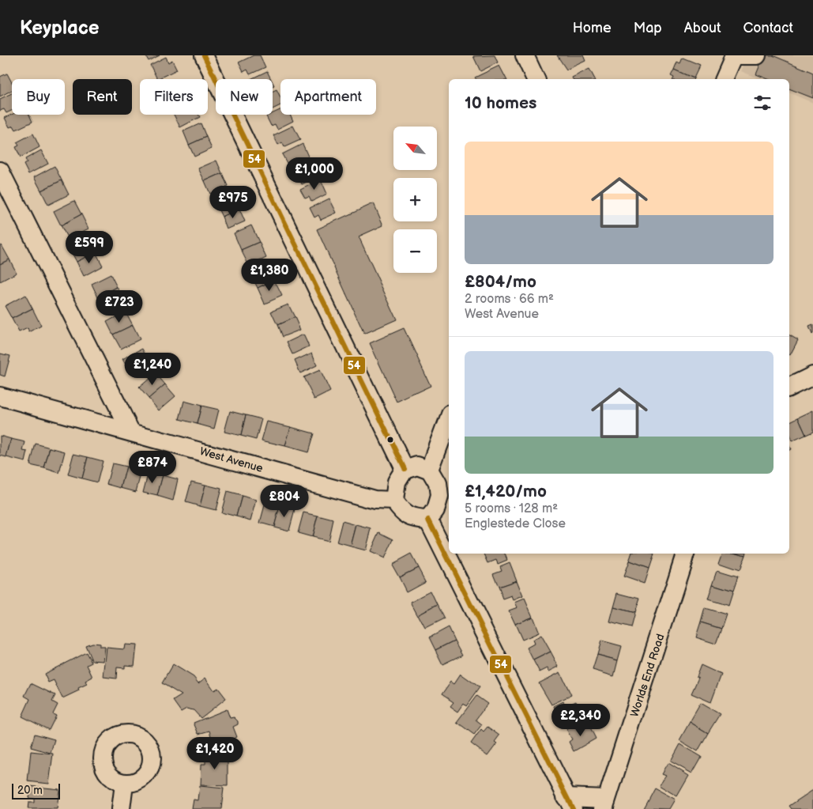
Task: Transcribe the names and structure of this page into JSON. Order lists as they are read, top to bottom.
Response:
{
  "streets": {
    "street": ["West Avenue", "Worlds End Road"]
  },
  "lines": ["transit line 54"],
  "scale_bar": "20 m",
  "north": "top left",
  "page": {
    "header": "Keyplace",
    "nav": [
      "Home",
      "Map",
      "About",
      "Contact"
    ],
    "chip": [
      "Buy",
      "Rent",
      "Filters",
      "New",
      "Apartment"
    ],
    "heading": "10 homes",
    "map_buttons": ["+", "−"],
    "list": [
      {
        "name": "£804/mo",
        "note": "2 rooms · 66 m² · West Avenue"
      },
      {
        "name": "£1,420/mo",
        "note": "5 rooms · 128 m² · Englestede Close"
      }
    ],
    "price": [
      "£1,000",
      "£975",
      "£599",
      "£1,380",
      "£723",
      "£1,240",
      "£874",
      "£804",
      "£2,340",
      "£1,420"
    ],
    "scale": "20 m"
  }
}
